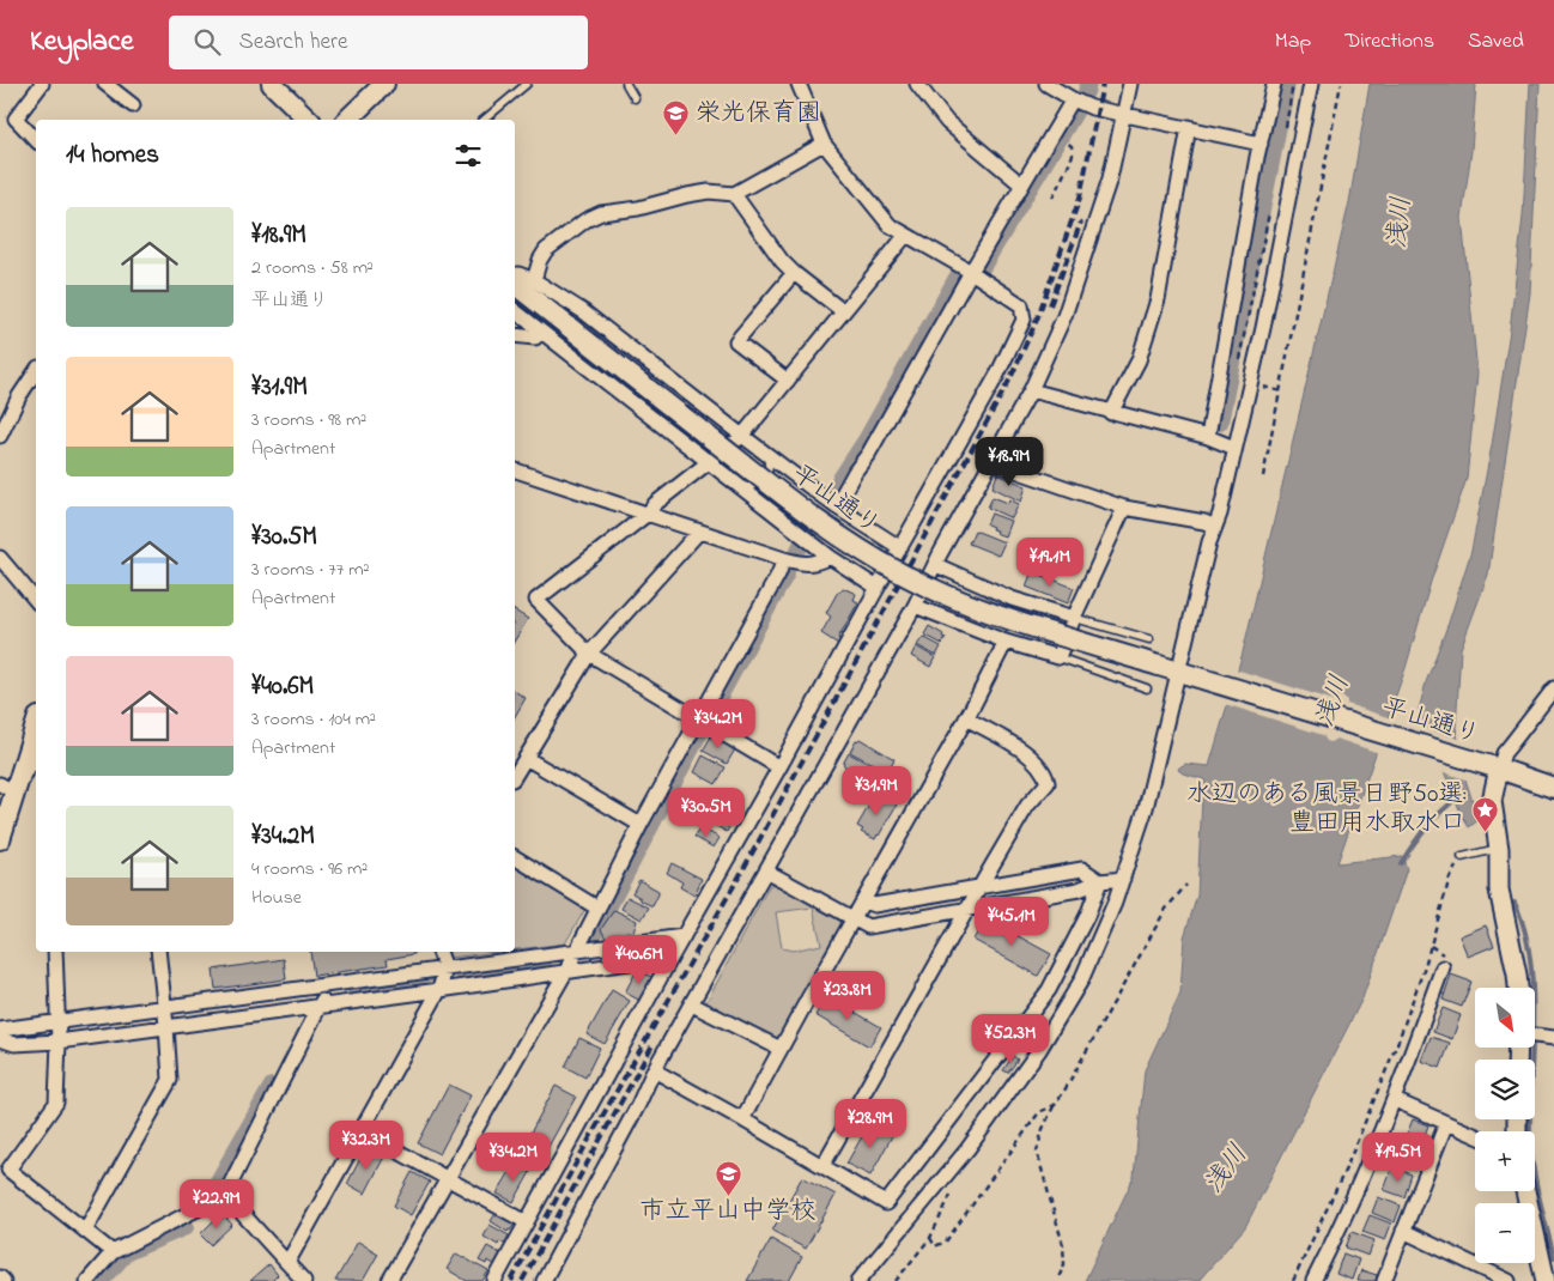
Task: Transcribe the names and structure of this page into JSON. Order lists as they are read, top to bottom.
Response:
{
  "streets": {
    "main road": ["平山通り"]
  },
  "water": ["浅川"],
  "places": {
    "school or university": ["栄光保育園", "市立平山中学校"],
    "place": ["水辺のある風景日野50選: 豊田用水取水口"]
  },
  "north": "bottom right",
  "page": {
    "header": "Keyplace",
    "search": "Search here",
    "nav": ["Map", "Directions", "Saved"],
    "heading": "14 homes",
    "list": [
      {
        "name": "¥18.9M",
        "note": "2 rooms · 58 m² · 平山通り"
      },
      {
        "name": "¥31.9M",
        "note": "3 rooms · 98 m² · Apartment"
      },
      {
        "name": "¥30.5M",
        "note": "3 rooms · 77 m² · Apartment"
      },
      {
        "name": "¥40.6M",
        "note": "3 rooms · 104 m² · Apartment"
      },
      {
        "name": "¥34.2M",
        "note": "4 rooms · 96 m² · House"
      }
    ],
    "price": [
      "¥18.9M",
      "¥19.1M",
      "¥34.2M",
      "¥31.9M",
      "¥30.5M",
      "¥45.1M",
      "¥40.6M",
      "¥23.8M",
      "¥52.3M",
      "¥28.9M",
      "¥32.3M",
      "¥34.2M",
      "¥19.5M",
      "¥22.9M"
    ],
    "map_buttons": ["+", "−"]
  }
}
